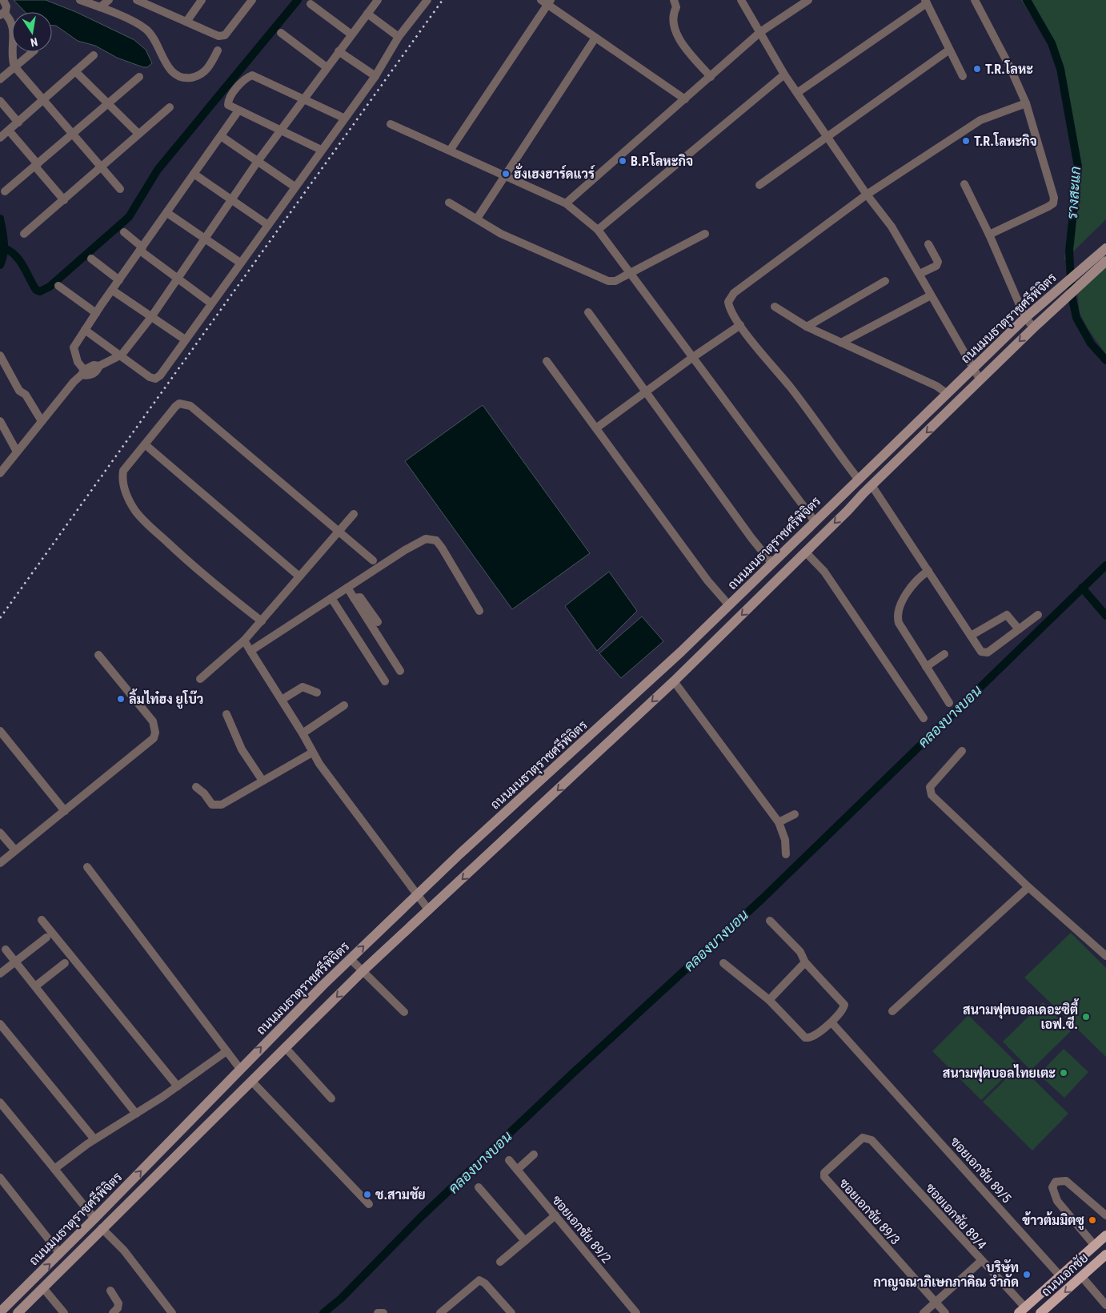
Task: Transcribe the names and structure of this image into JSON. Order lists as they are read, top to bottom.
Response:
{
  "streets": {
    "main road": ["ถนนเอกชัย"],
    "street": [
      "ถนนมนธาตุราชศรีพิจิตร",
      "ซอยเอกชัย 89/5",
      "ซอยเอกชัย 89/3",
      "ซอยเอกชัย 89/4",
      "ซอยเอกชัย 89/2"
    ]
  },
  "crossings": [
    ["ซอยเอกชัย 89/5", "ถนนเอกชัย"],
    ["ซอยเอกชัย 89/3", "ซอยเอกชัย 89/4"],
    ["ซอยเอกชัย 89/4", "ถนนเอกชัย"]
  ],
  "water": ["รางสะแก", "คลองบางบอน"],
  "places": [
    "T.R.โลหะ",
    "T.R.โลหะกิจ",
    "B.P.โลหะกิจ",
    "ฮั่งเฮงฮาร์ดแวร์",
    "ลิ้มไท๋ฮง ยูโบ๊ว",
    "สนามฟุตบอลเดอะซิตี้ เอฟ.ซี.",
    "สนามฟุตบอลไทยเตะ",
    "ช.สามชัย",
    "ข้าวต้มมิตซู",
    "บริษัท กาญจณาภิเษกภาคิณ จำกัด"
  ],
  "north": "bottom"
}
